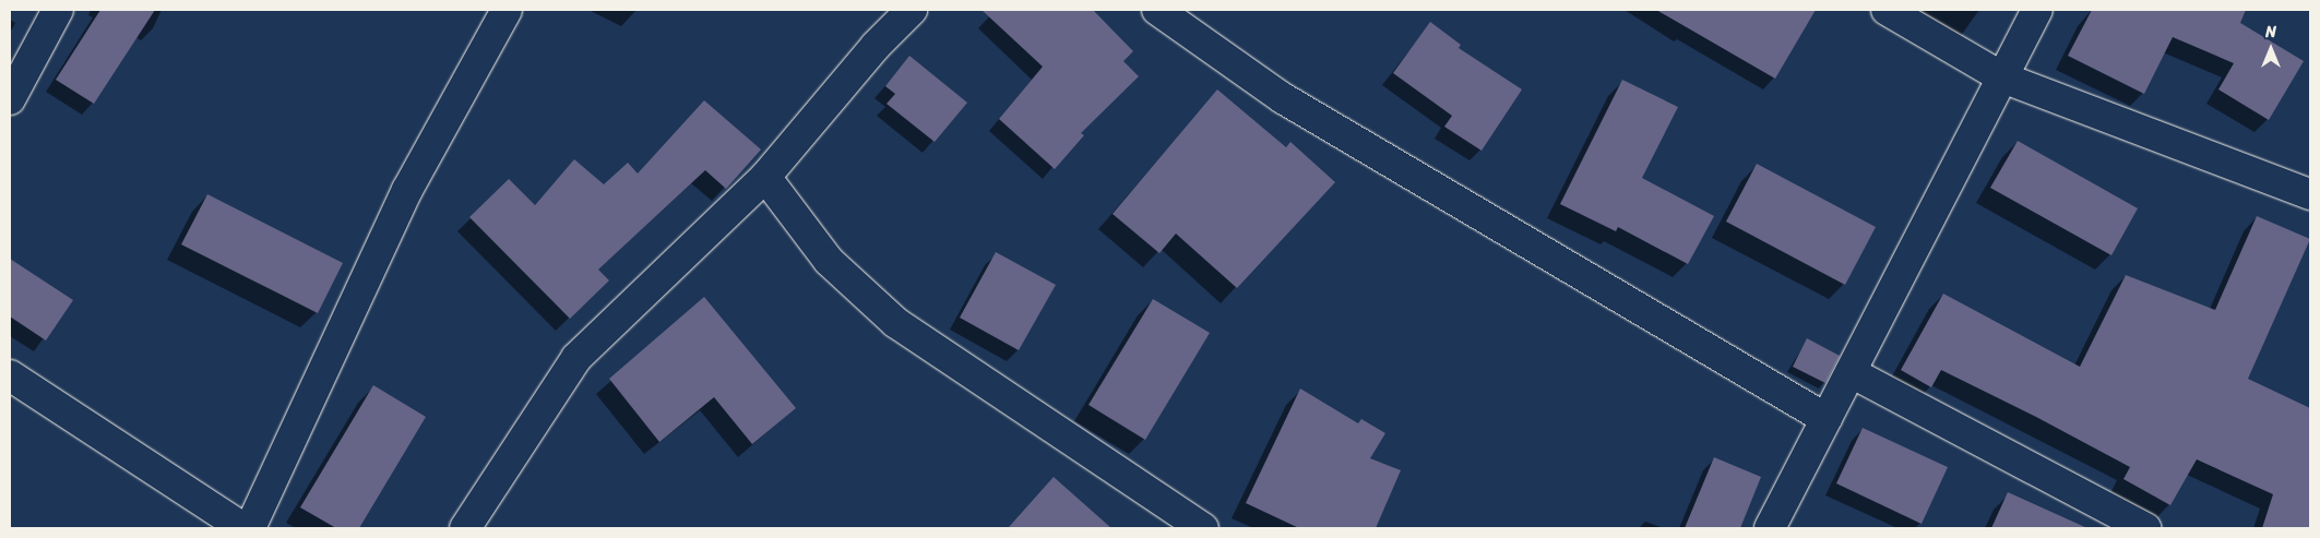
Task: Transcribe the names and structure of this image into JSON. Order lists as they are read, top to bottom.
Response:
{
  "north": "top"
}
